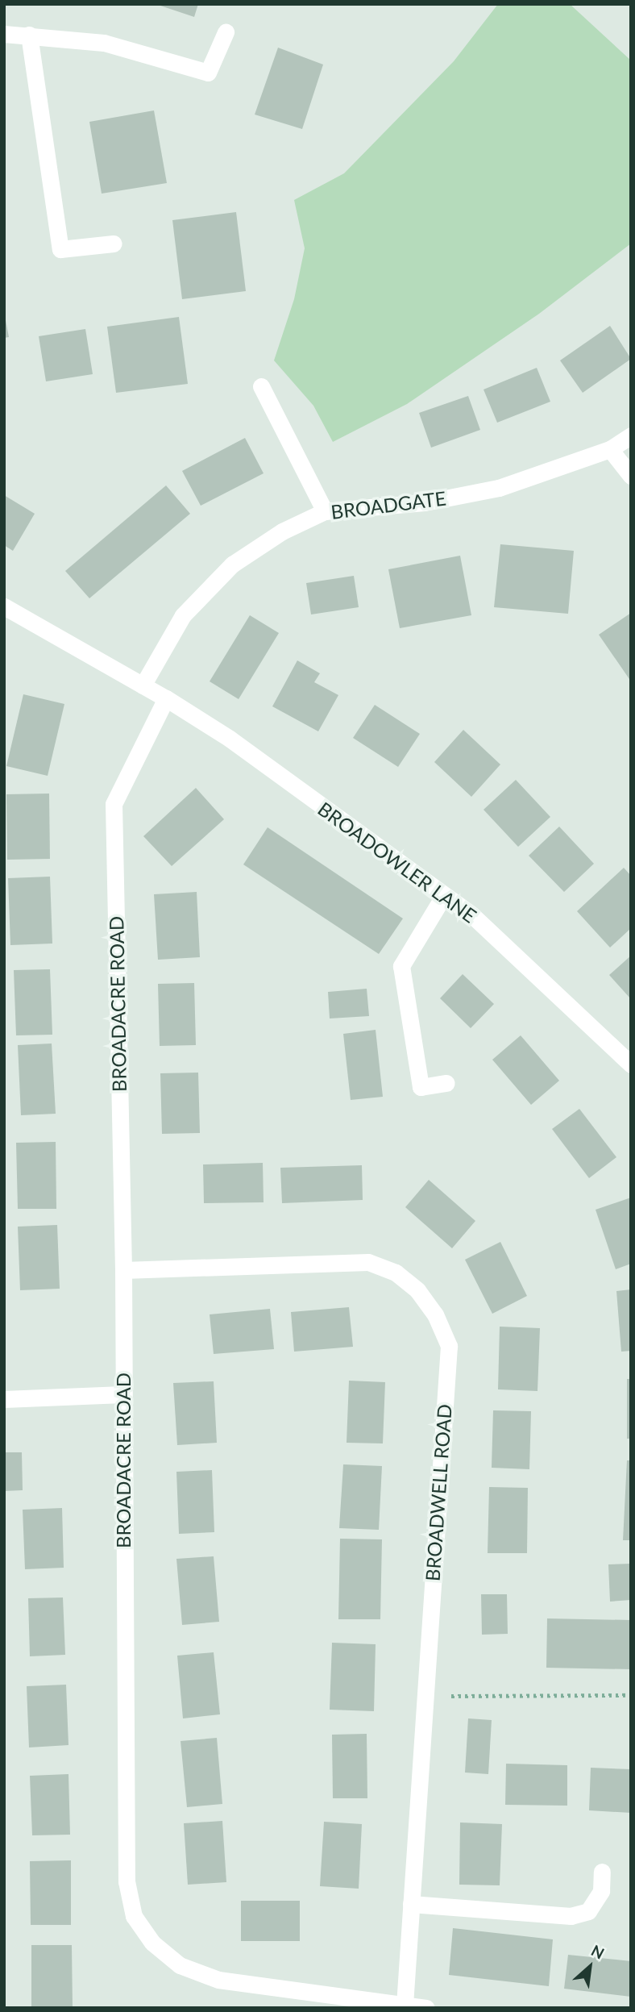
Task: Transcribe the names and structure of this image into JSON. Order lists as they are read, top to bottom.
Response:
{
  "streets": {
    "street": [
      "BROADGATE",
      "BROADOWLER LANE",
      "BROADACRE ROAD",
      "BROADWELL ROAD"
    ]
  },
  "crossings": [
    ["BROADGATE", "BROADOWLER LANE"],
    ["BROADOWLER LANE", "BROADACRE ROAD"],
    ["BROADACRE ROAD", "BROADWELL ROAD"]
  ],
  "north": "top right"
}
